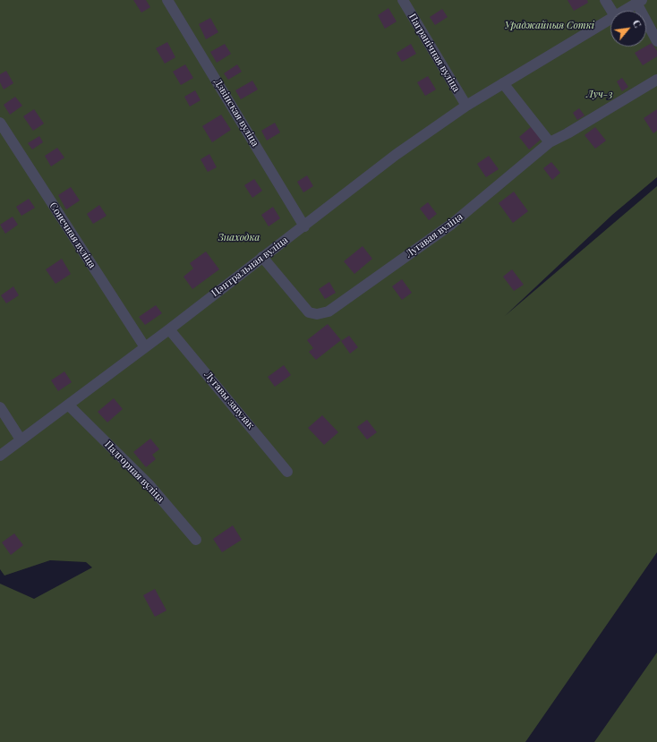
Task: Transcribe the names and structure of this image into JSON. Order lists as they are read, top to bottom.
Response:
{
  "streets": {
    "street": [
      "Пагранічная вуліца",
      "Дзвінская вуліца",
      "Сонечная вуліца",
      "Лугавая вуліца",
      "Цэнтральная вуліца",
      "Лугавы завулак",
      "Падгорная вуліца"
    ]
  },
  "crossings": [
    ["Пагранічная вуліца", "Цэнтральная вуліца"],
    ["Дзвінская вуліца", "Цэнтральная вуліца"],
    ["Сонечная вуліца", "Цэнтральная вуліца"],
    ["Лугавая вуліца", "Цэнтральная вуліца"],
    ["Цэнтральная вуліца", "Лугавы завулак"],
    ["Цэнтральная вуліца", "Падгорная вуліца"]
  ],
  "parks": ["Ураджайныя Соткі", "Луч-3", "Знаходка"],
  "north": "top right"
}
